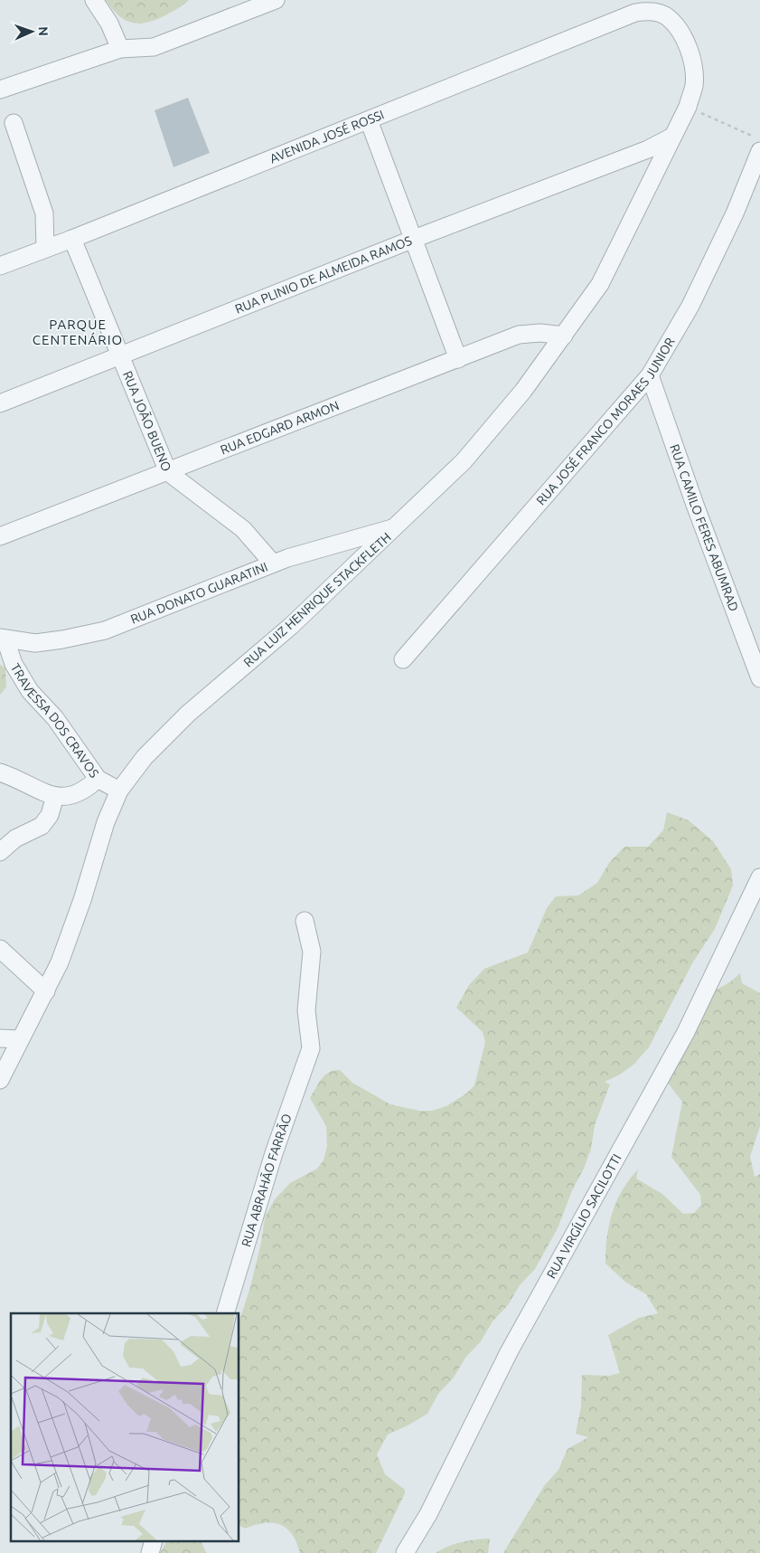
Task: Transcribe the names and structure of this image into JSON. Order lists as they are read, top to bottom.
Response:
{
  "streets": {
    "street": [
      "AVENIDA JOSÉ ROSSI",
      "RUA PLINIO DE ALMEIDA RAMOS",
      "RUA JOÃO BUENO",
      "RUA JOSÉ FRANCO MORAES JUNIOR",
      "RUA EDGARD ARMON",
      "RUA CAMILO FERES ABUMRAD",
      "RUA DONATO GUARATINI",
      "RUA LUIZ HENRIQUE STACKFLETH",
      "TRAVESSA DOS CRAVOS",
      "RUA ABRAHÃO FARRÃO",
      "RUA VIRGÍLIO SACILOTTI"
    ]
  },
  "crossings": [
    ["AVENIDA JOSÉ ROSSI", "RUA JOÃO BUENO"],
    ["AVENIDA JOSÉ ROSSI", "RUA LUIZ HENRIQUE STACKFLETH"],
    ["RUA PLINIO DE ALMEIDA RAMOS", "RUA JOÃO BUENO"],
    ["RUA PLINIO DE ALMEIDA RAMOS", "RUA LUIZ HENRIQUE STACKFLETH"],
    ["RUA JOÃO BUENO", "RUA EDGARD ARMON"],
    ["RUA JOÃO BUENO", "RUA DONATO GUARATINI"],
    ["RUA JOSÉ FRANCO MORAES JUNIOR", "RUA CAMILO FERES ABUMRAD"],
    ["RUA EDGARD ARMON", "RUA LUIZ HENRIQUE STACKFLETH"],
    ["RUA DONATO GUARATINI", "RUA LUIZ HENRIQUE STACKFLETH"],
    ["RUA DONATO GUARATINI", "TRAVESSA DOS CRAVOS"],
    ["RUA LUIZ HENRIQUE STACKFLETH", "TRAVESSA DOS CRAVOS"]
  ],
  "districts": ["PARQUE CENTENÁRIO"],
  "north": "right"
}
